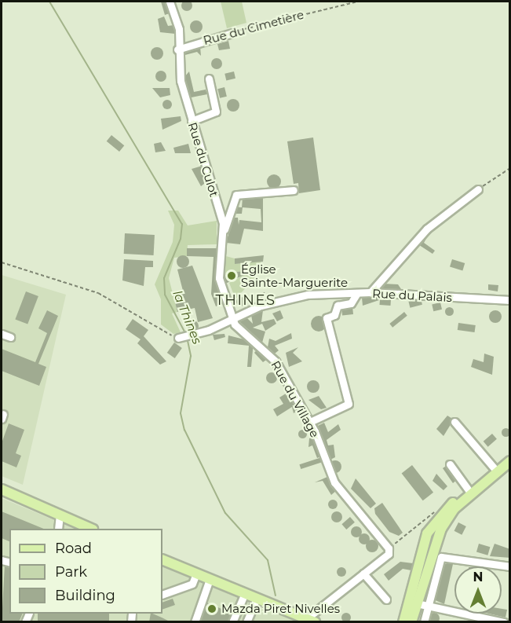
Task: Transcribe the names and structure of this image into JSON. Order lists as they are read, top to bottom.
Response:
{
  "streets": {
    "street": [
      "Rue du Cimetière",
      "Rue du Culot",
      "Rue du Palais",
      "Rue du Village"
    ]
  },
  "crossings": [
    ["Rue du Cimetière", "Rue du Culot"],
    ["Rue du Culot", "Rue du Palais"],
    ["Rue du Culot", "Rue du Village"],
    ["Rue du Palais", "Rue du Village"]
  ],
  "districts": ["THINES"],
  "water": ["la Thines"],
  "places": ["Église Sainte-Marguerite", "Mazda Piret Nivelles"],
  "legend": ["Road", "Park", "Building"],
  "north": "top"
}
